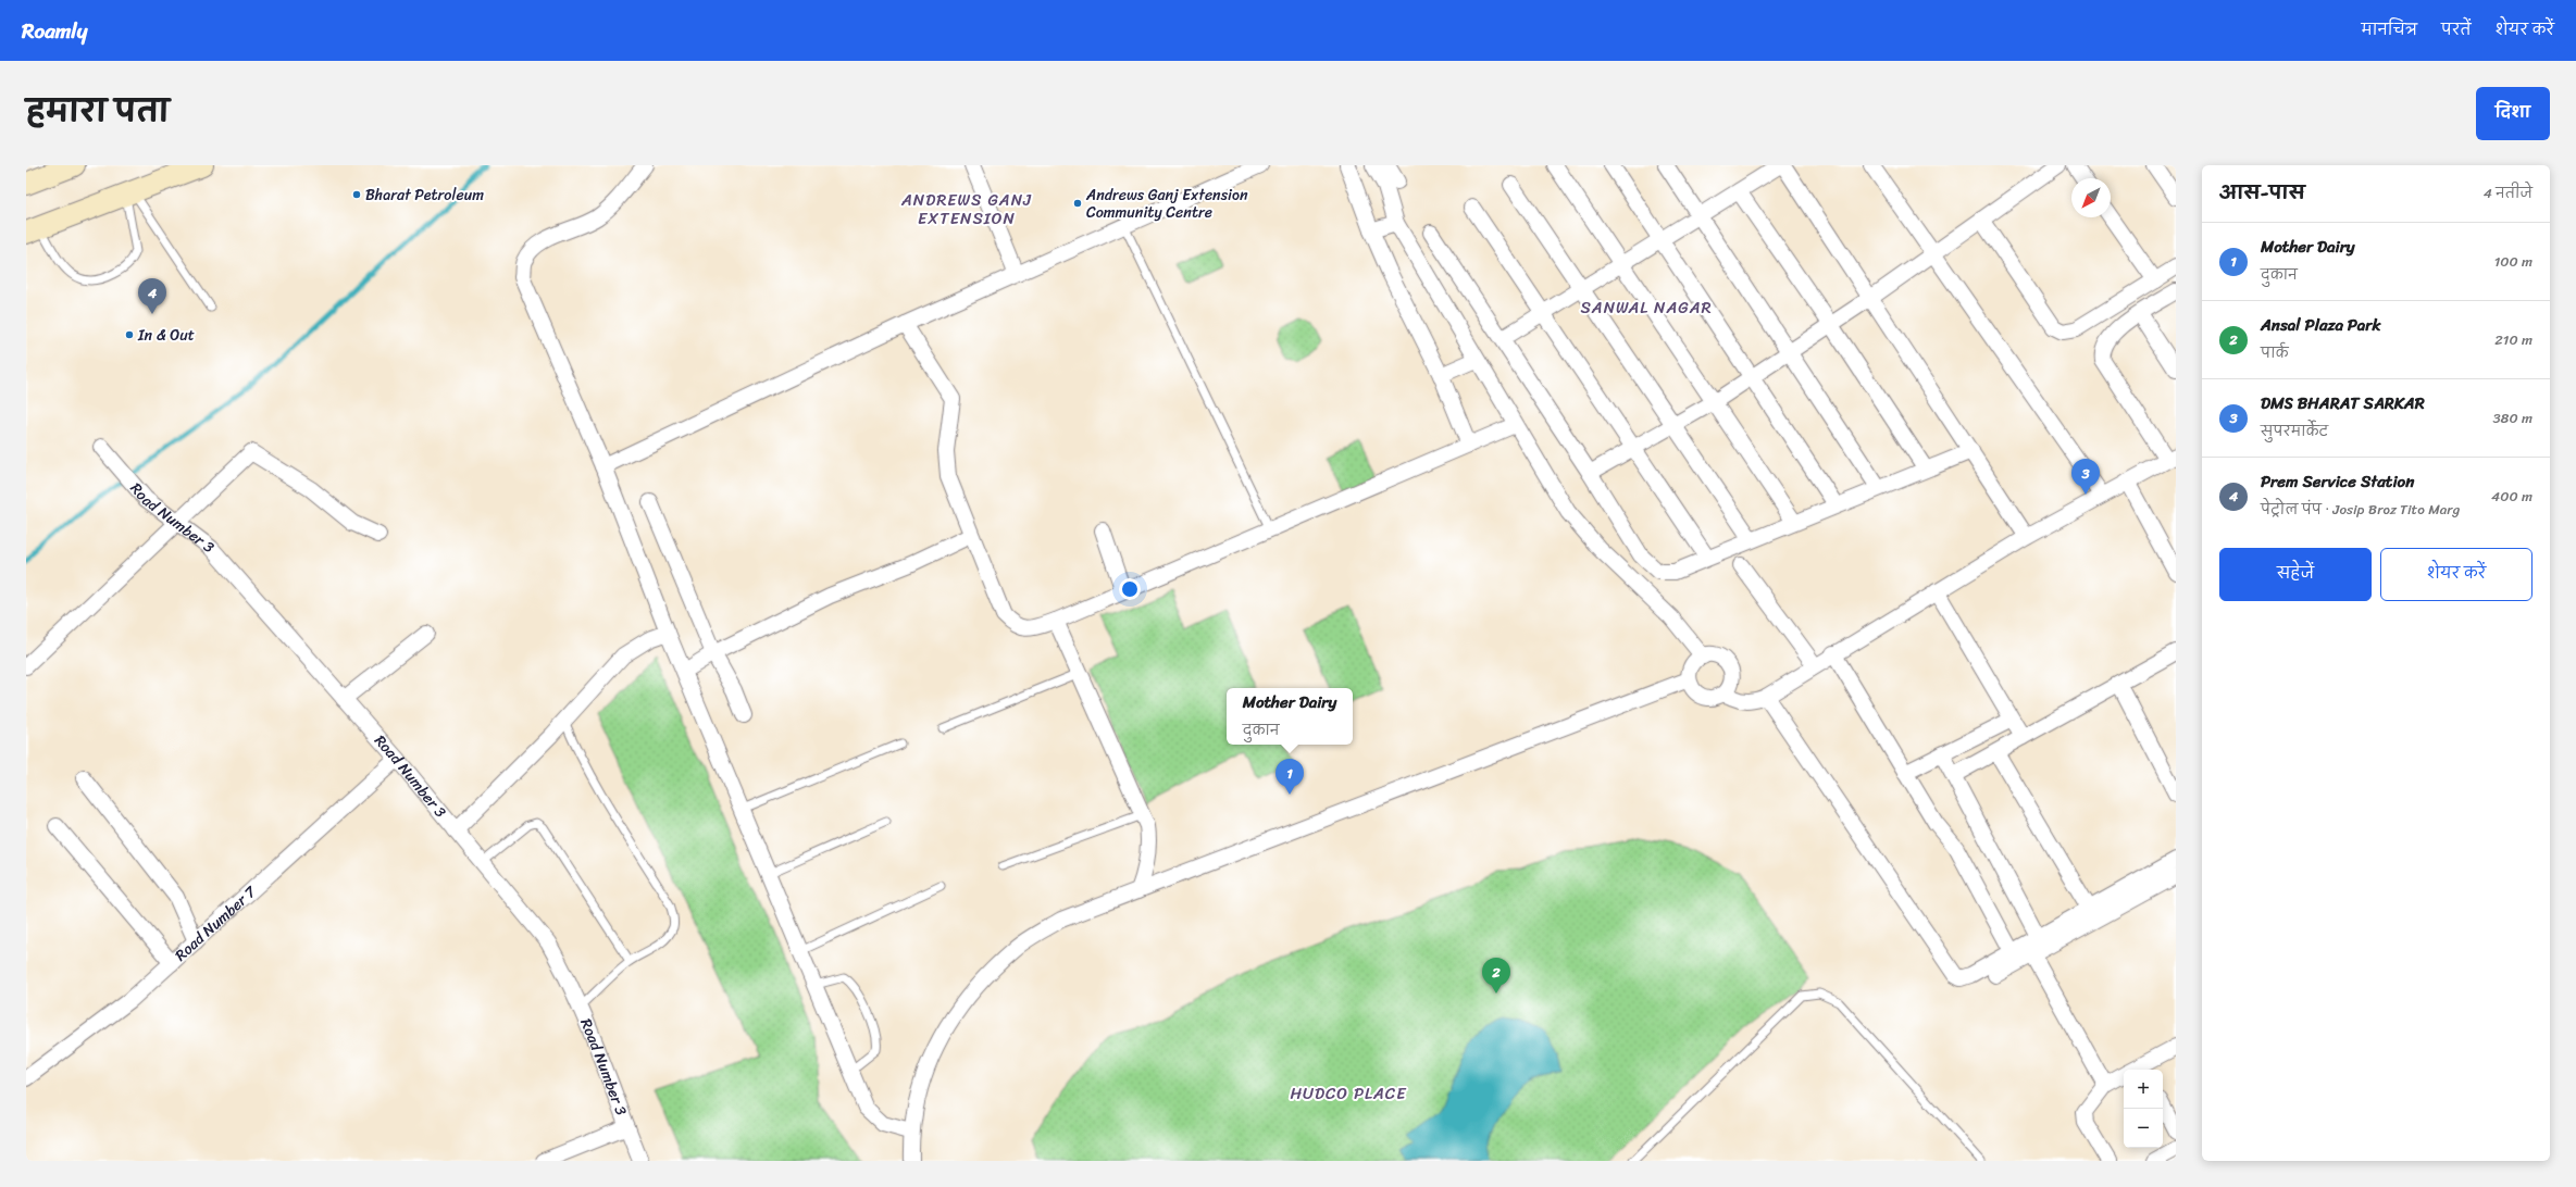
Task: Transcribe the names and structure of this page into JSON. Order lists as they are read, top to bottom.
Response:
{
  "streets": {
    "street": ["Road Number 3", "Road Number 7"]
  },
  "crossings": [
    ["Road Number 3", "Road Number 7"]
  ],
  "districts": ["ANDREWS GANJ EXTENSION", "SANWAL NAGAR", "HUDCO PLACE"],
  "places": ["Bharat Petroleum", "Andrews Ganj Extension Community Centre", "In & Out"],
  "north": "bottom left",
  "page": {
    "header": "Roamly",
    "nav": ["मानचित्र", "परतें", "शेयर करें"],
    "title": "हमारा पता",
    "buttons": [
      "दिशा",
      ["सहेजें", "शेयर करें"]
    ],
    "heading": ["आस-पास", "4 नतीजे"],
    "list": [
      {
        "mark": "1",
        "name": "Mother Dairy",
        "note": "दुकान",
        "value": "100 m"
      },
      {
        "mark": "2",
        "name": "Ansal Plaza Park",
        "note": "पार्क",
        "value": "210 m"
      },
      {
        "mark": "3",
        "name": "DMS BHARAT SARKAR",
        "note": "सुपरमार्केट",
        "value": "380 m"
      },
      {
        "mark": "4",
        "name": "Prem Service Station",
        "note": "पेट्रोल पंप · Josip Broz Tito Marg",
        "value": "400 m"
      }
    ],
    "pins": [
      "4",
      "3",
      "1",
      "2"
    ],
    "popup": ["Mother Dairy", "दुकान"],
    "map_buttons": ["+", "−"]
  }
}
